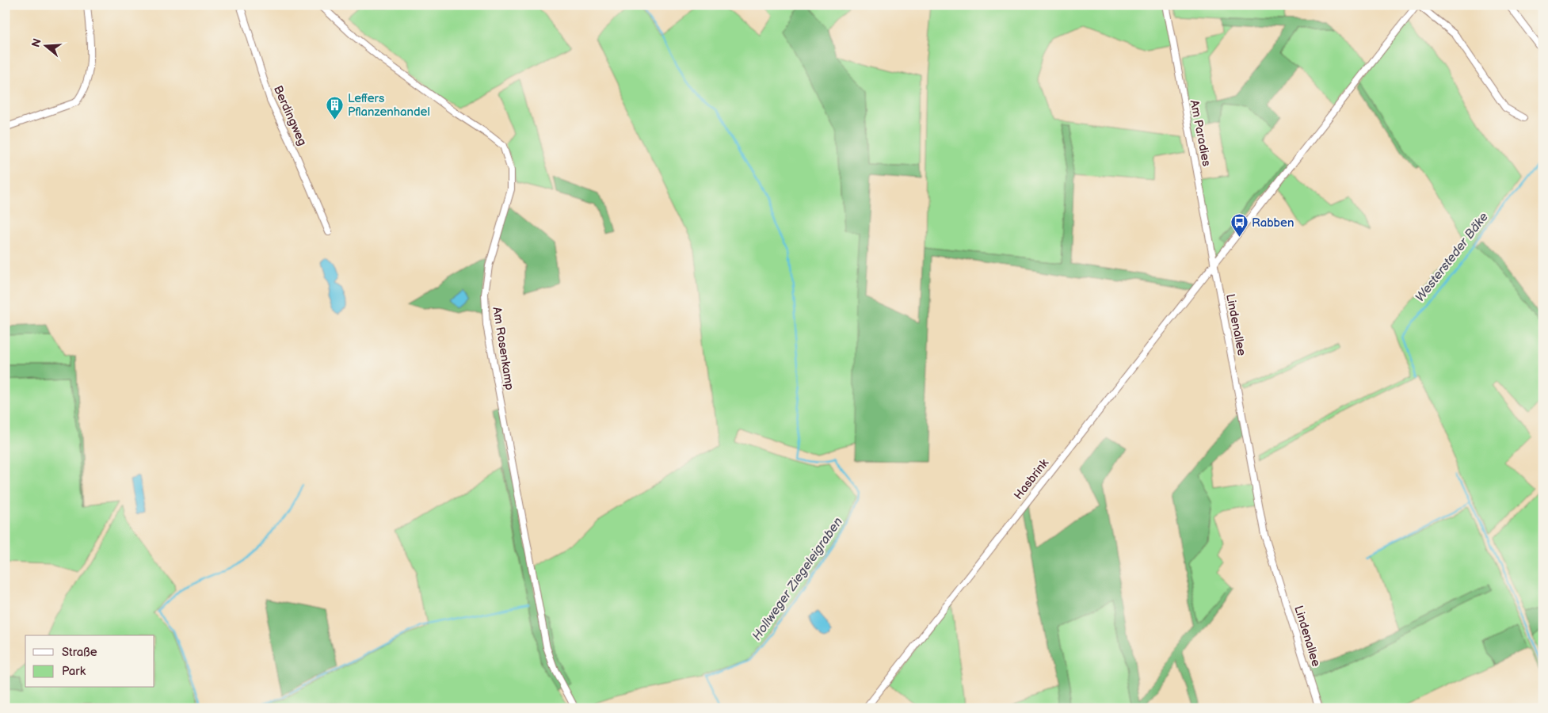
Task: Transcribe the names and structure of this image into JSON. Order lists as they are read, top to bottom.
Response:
{
  "streets": {
    "street": [
      "Berdingweg",
      "Am Paradies",
      "Lindenallee",
      "Am Rosenkamp",
      "Hasbrink"
    ]
  },
  "crossings": [
    ["Am Paradies", "Lindenallee"],
    ["Am Paradies", "Hasbrink"],
    ["Lindenallee", "Hasbrink"]
  ],
  "water": ["Westersteder Bäke", "Hollweger Ziegeleigraben"],
  "places": {
    "building": ["Leffers Pflanzenhandel"],
    "bus stop": ["Rabben"]
  },
  "legend": ["Straße", "Park"],
  "north": "left"
}
